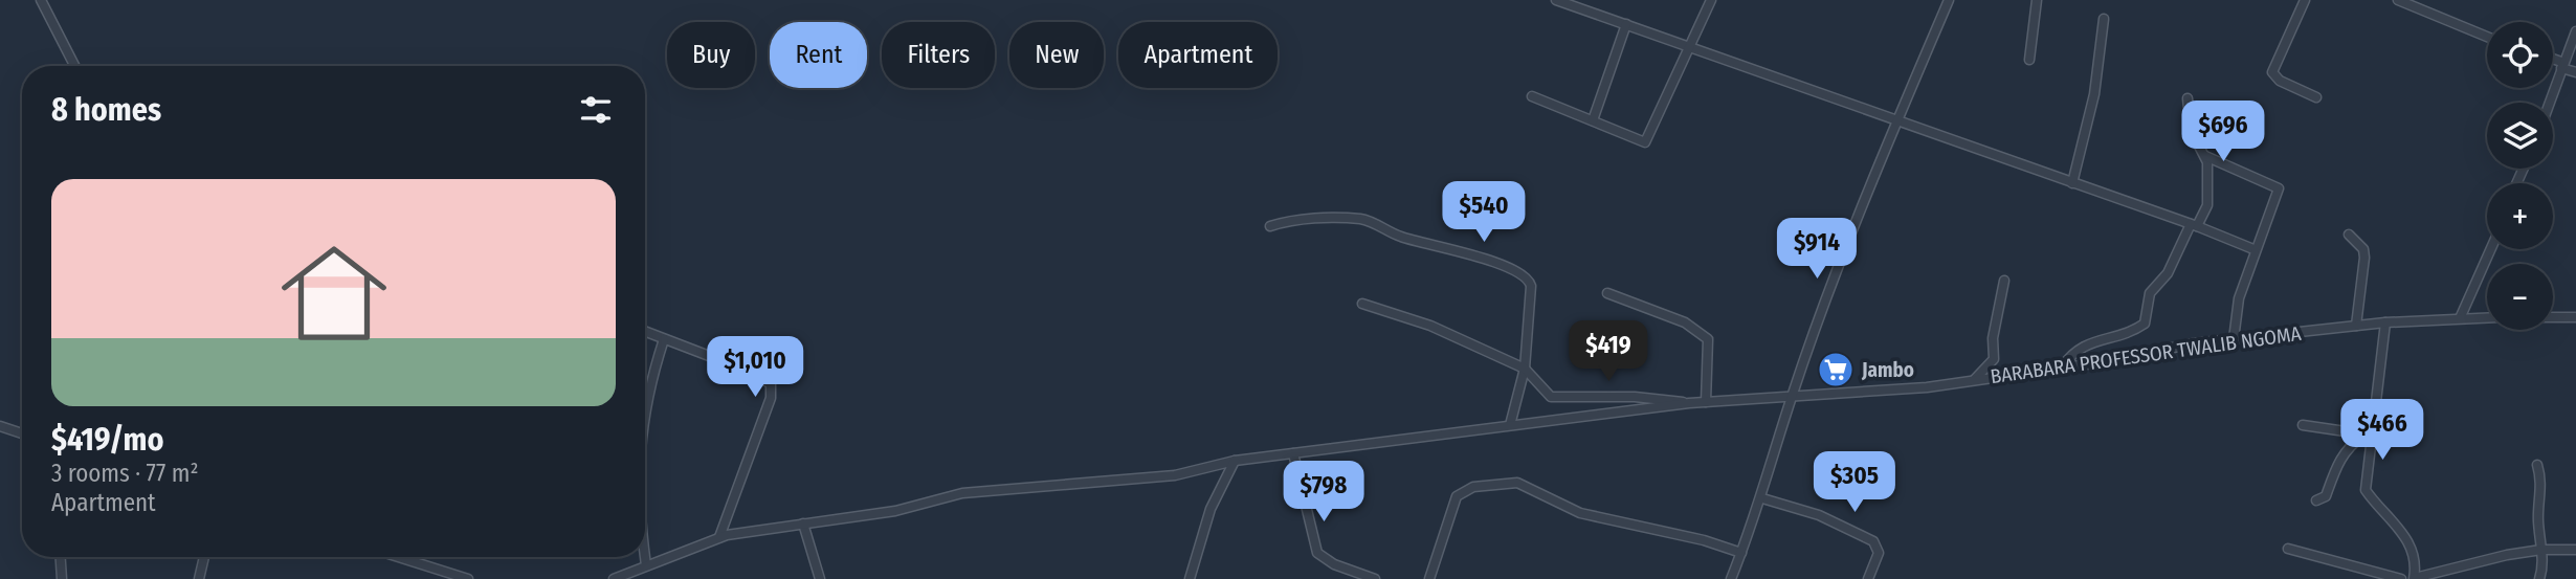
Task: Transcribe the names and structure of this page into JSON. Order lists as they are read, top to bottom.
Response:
{
  "streets": {
    "street": ["BARABARA PROFESSOR TWALIB NGOMA"]
  },
  "places": {
    "supermarket": ["Jambo"]
  },
  "page": {
    "map_buttons": ["+", "−"],
    "chip": [
      "Buy",
      "Rent",
      "Filters",
      "New",
      "Apartment"
    ],
    "heading": "8 homes",
    "price": [
      "$696",
      "$540",
      "$914",
      "$419",
      "$1,010",
      "$466",
      "$305",
      "$798"
    ],
    "list": [
      {
        "name": "$419/mo",
        "note": "3 rooms · 77 m² · Apartment"
      }
    ]
  }
}
